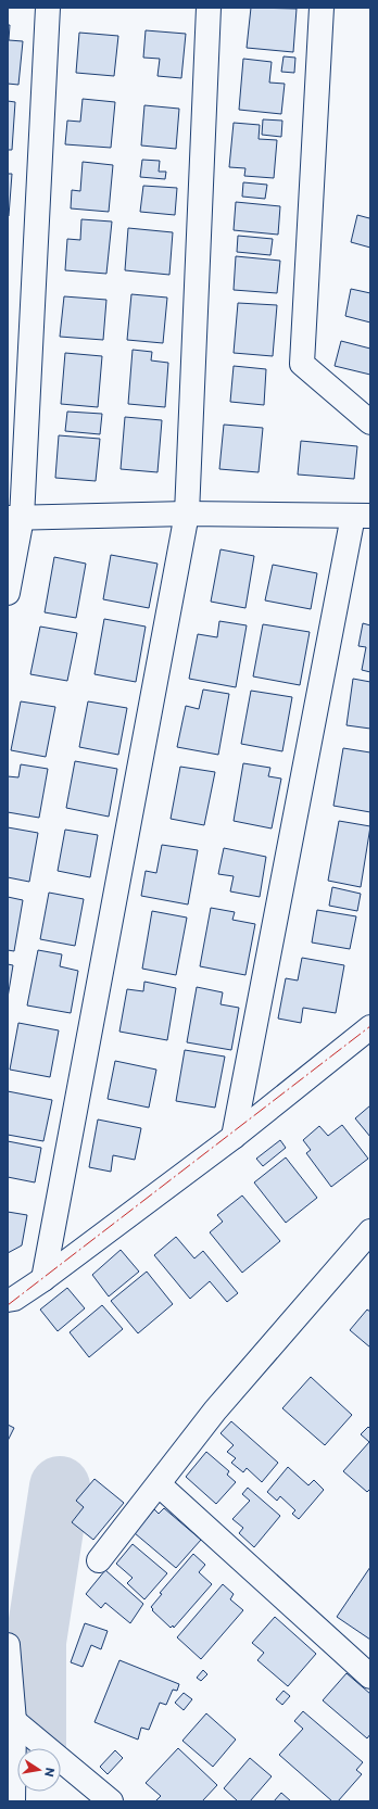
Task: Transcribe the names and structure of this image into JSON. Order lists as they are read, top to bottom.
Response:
{
  "north": "right"
}
